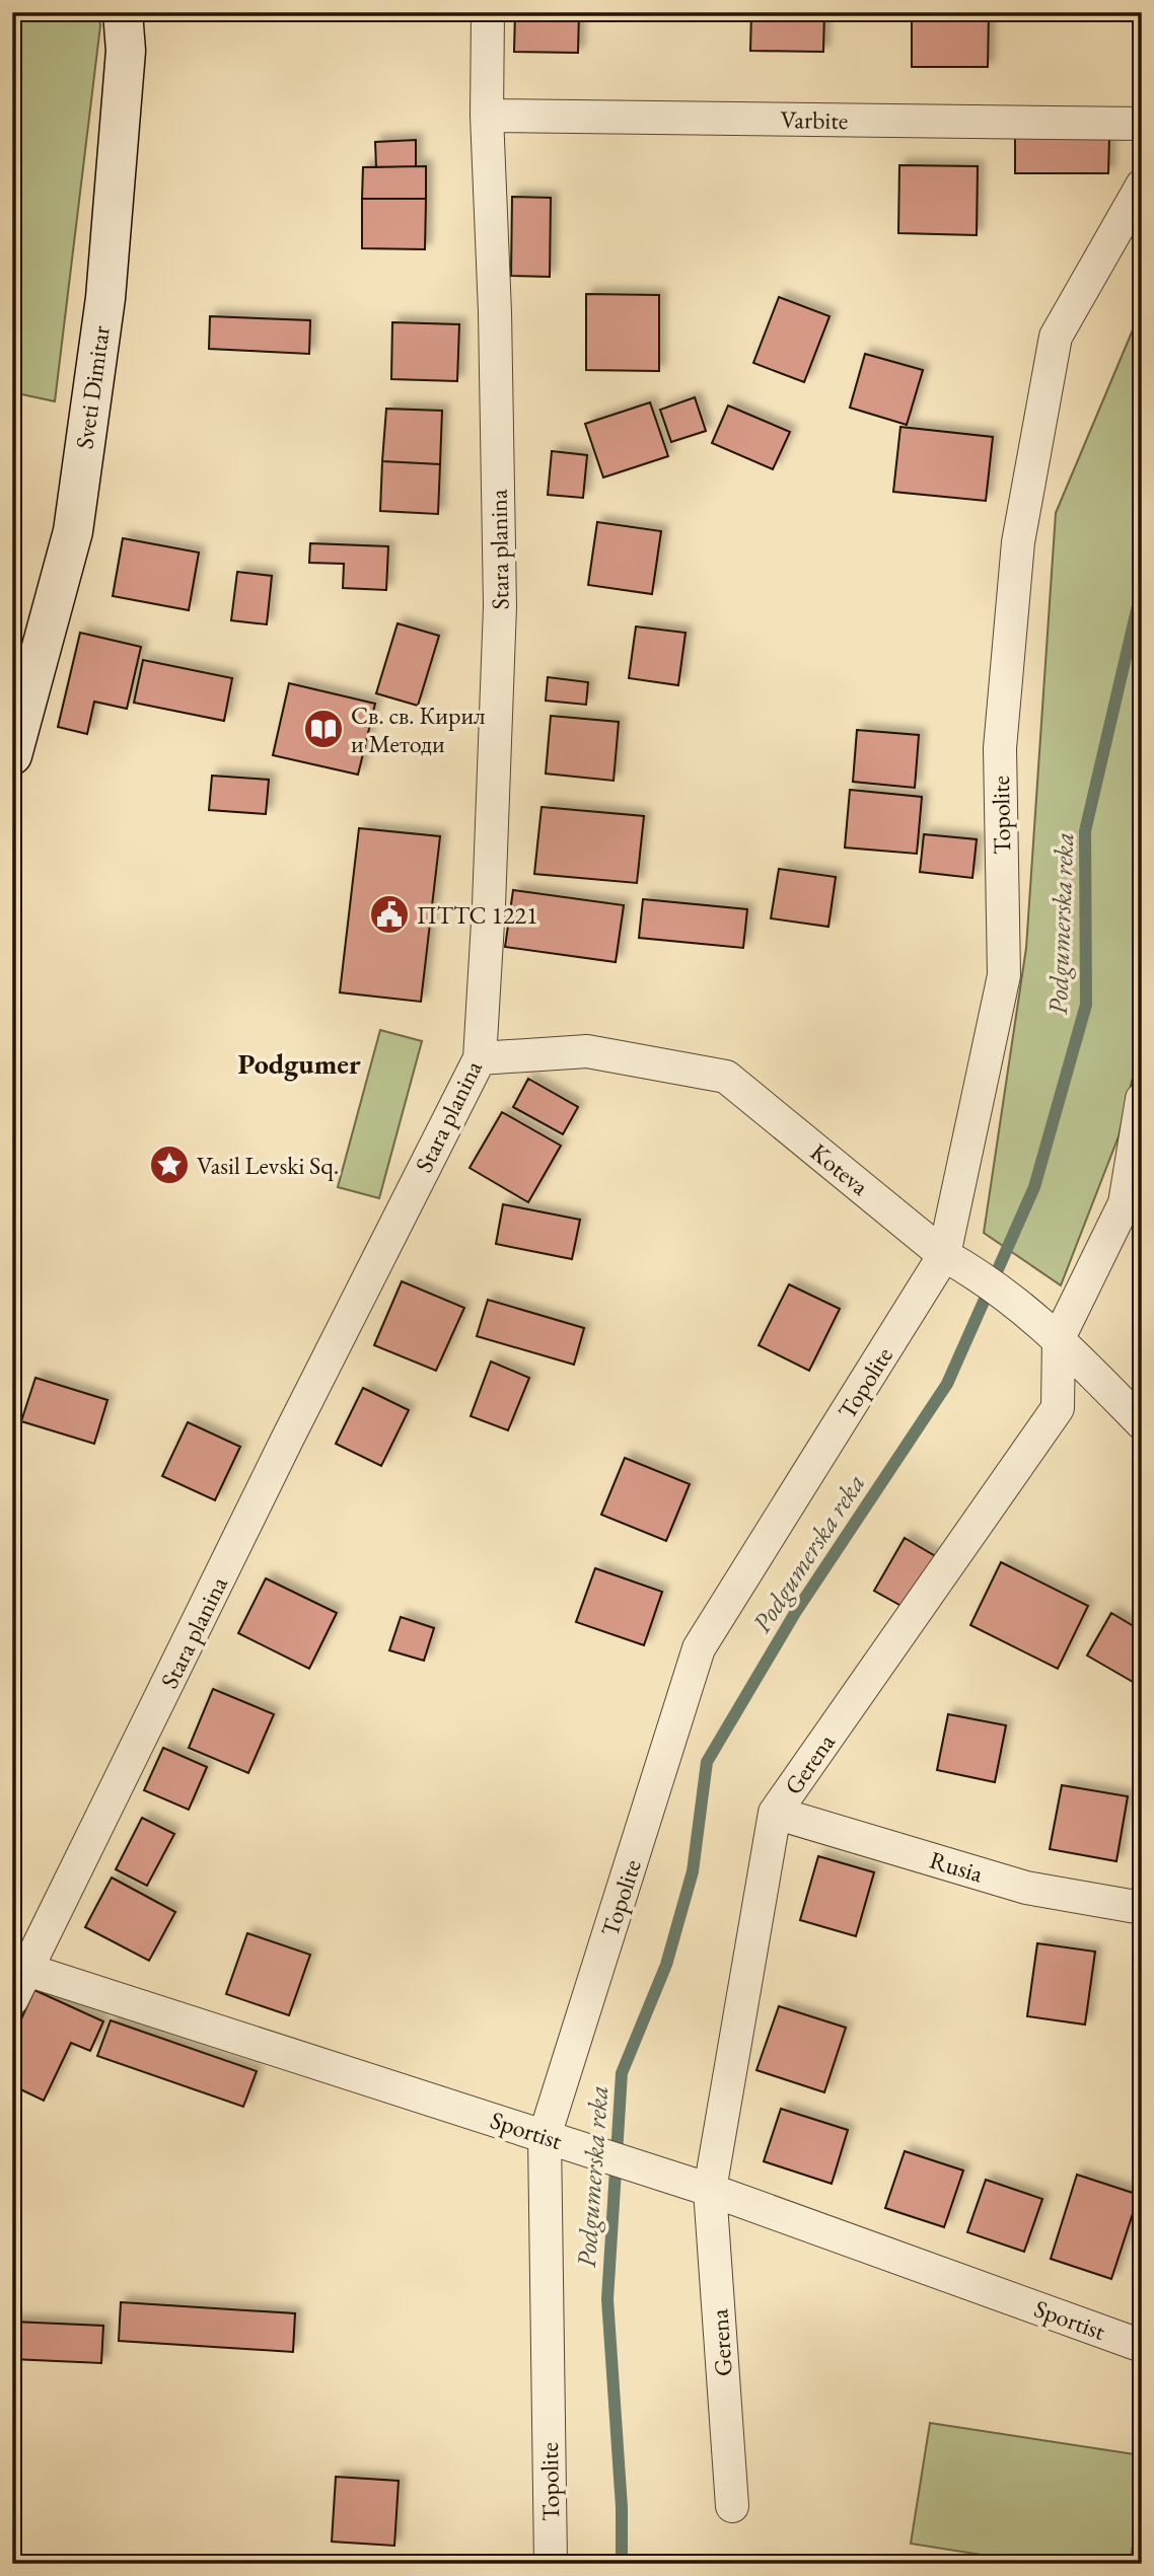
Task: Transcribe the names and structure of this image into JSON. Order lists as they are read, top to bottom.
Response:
{
  "streets": {
    "street": [
      "Varbite",
      "Sveti Dimitar",
      "Stara planina",
      "Topolite",
      "Koteva",
      "Gerena",
      "Rusia",
      "Sportist"
    ]
  },
  "crossings": [
    ["Varbite", "Stara planina"],
    ["Stara planina", "Koteva"],
    ["Stara planina", "Sportist"],
    ["Topolite", "Koteva"],
    ["Topolite", "Sportist"],
    ["Koteva", "Gerena"],
    ["Gerena", "Rusia"],
    ["Gerena", "Sportist"]
  ],
  "districts": ["Podgumer"],
  "water": ["Podgumerska reka"],
  "places": {
    "library": ["Св. св. Кирил и Методи"],
    "public building": ["ПТТС 1221"],
    "place": ["Vasil Levski Sq."]
  }
}
